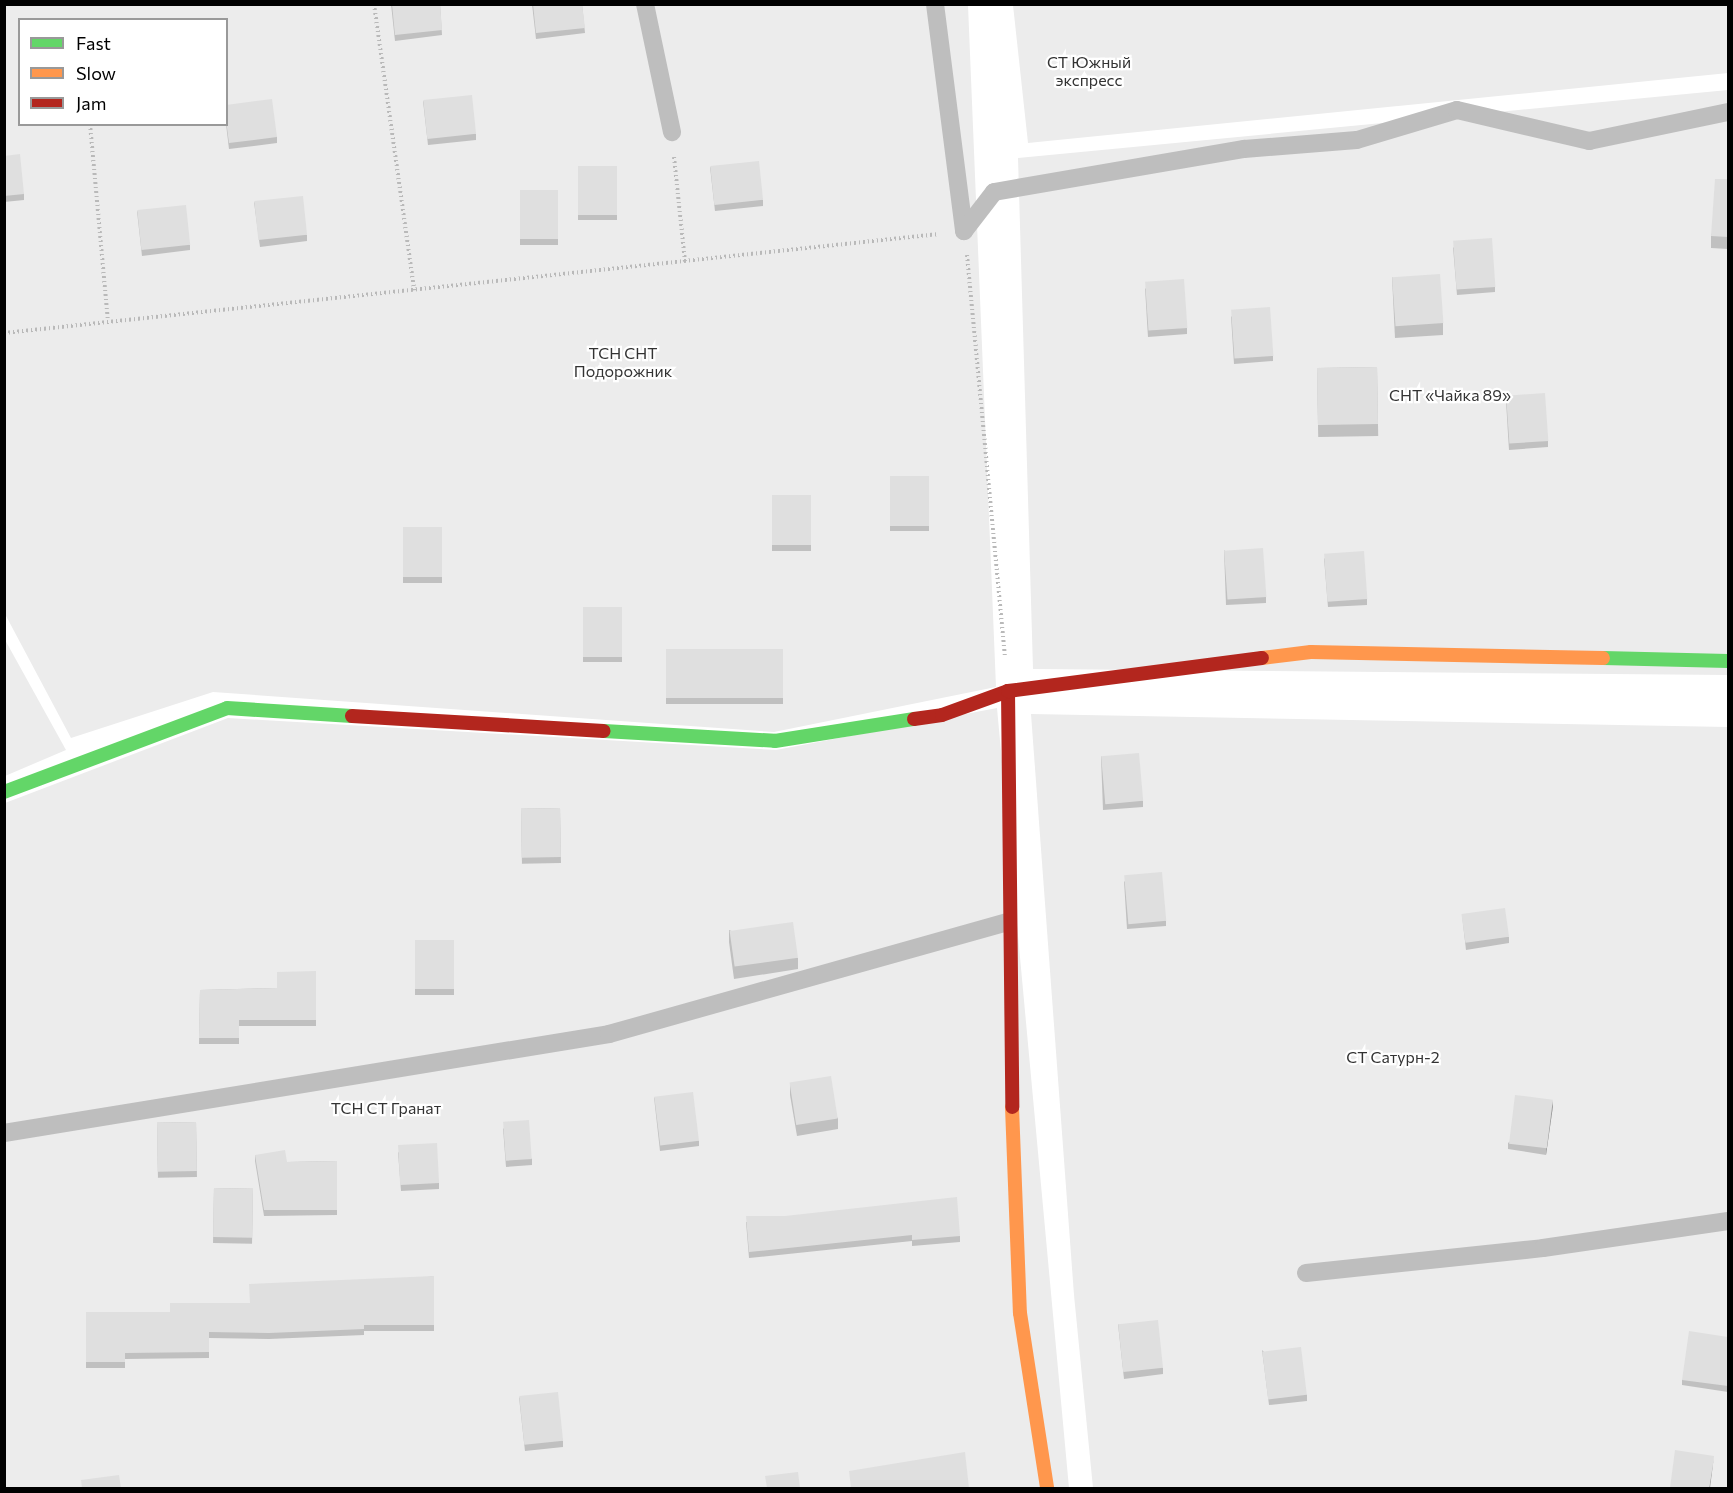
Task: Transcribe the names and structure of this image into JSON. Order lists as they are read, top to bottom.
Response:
{
  "parks": [
    "СТ Южный экспресс",
    "ТСН СНТ Подорожник",
    "СНТ «Чайка 89»",
    "СТ Сатурн-2",
    "ТСН СТ Гранат"
  ],
  "legend": ["Fast", "Slow", "Jam"]
}
